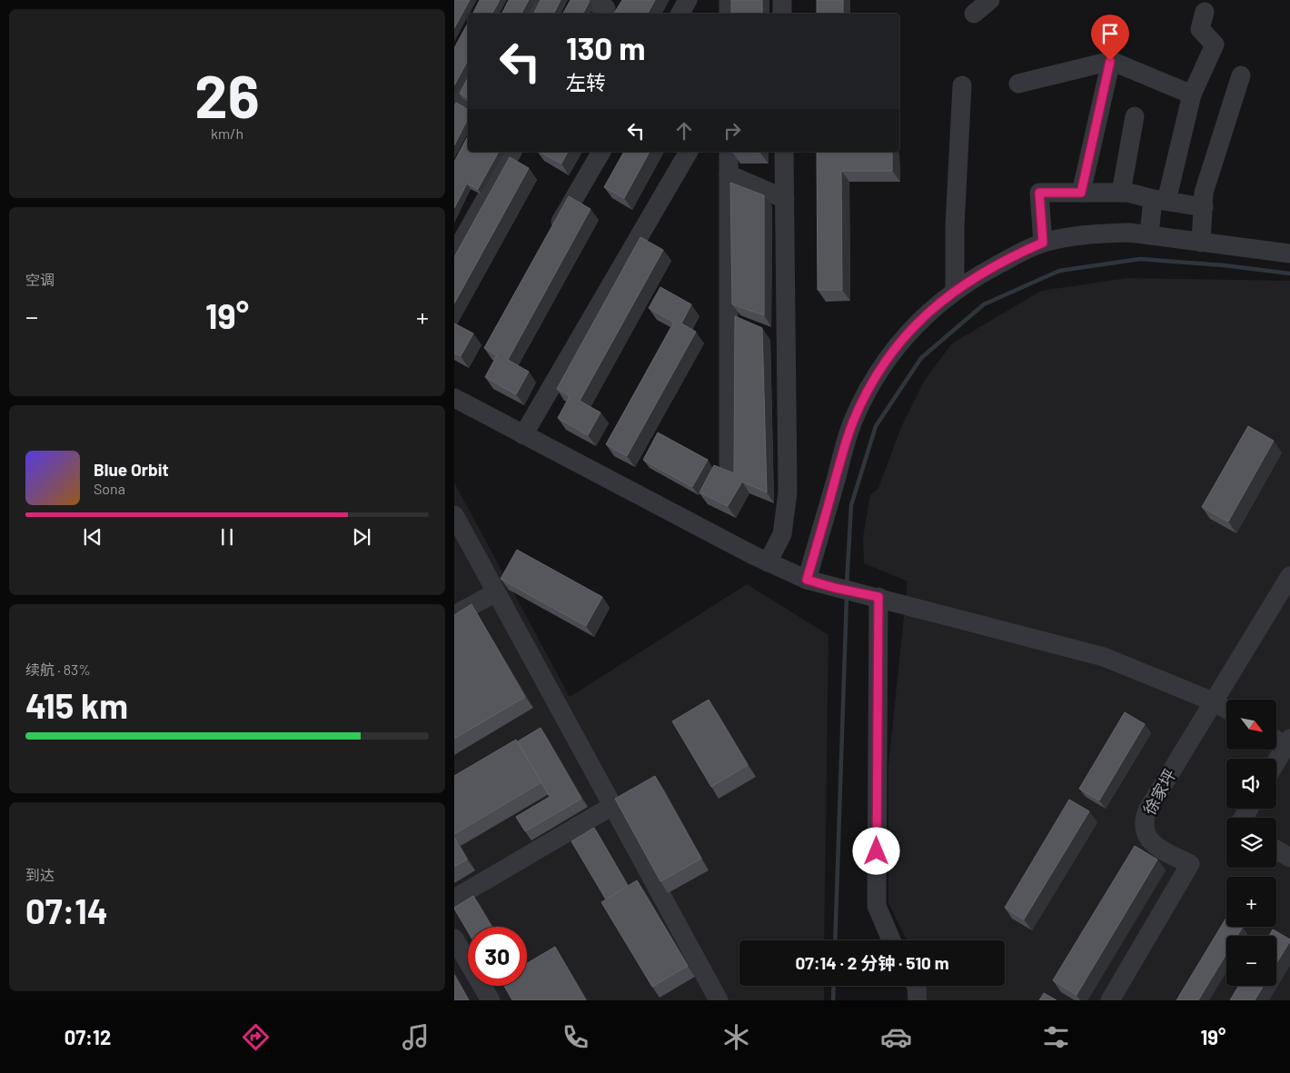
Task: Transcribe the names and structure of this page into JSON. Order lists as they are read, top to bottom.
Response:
{
  "streets": {
    "street": ["徐家坪"]
  },
  "north": "bottom right",
  "page": {
    "tile": [
      ["26", "km/h"],
      "空调",
      ["续航 · 83%", "415 km"],
      ["到达", "07:14"]
    ],
    "turn": ["130 m", "左转"],
    "heat": ["−", "19°", "+"],
    "song": ["Blue Orbit", "Sona"],
    "map_buttons": ["+", "−"],
    "limit": "30",
    "trip": "07:14 · 2 分钟 · 510 m",
    "tabs": ["07:12", "19°"]
  }
}
